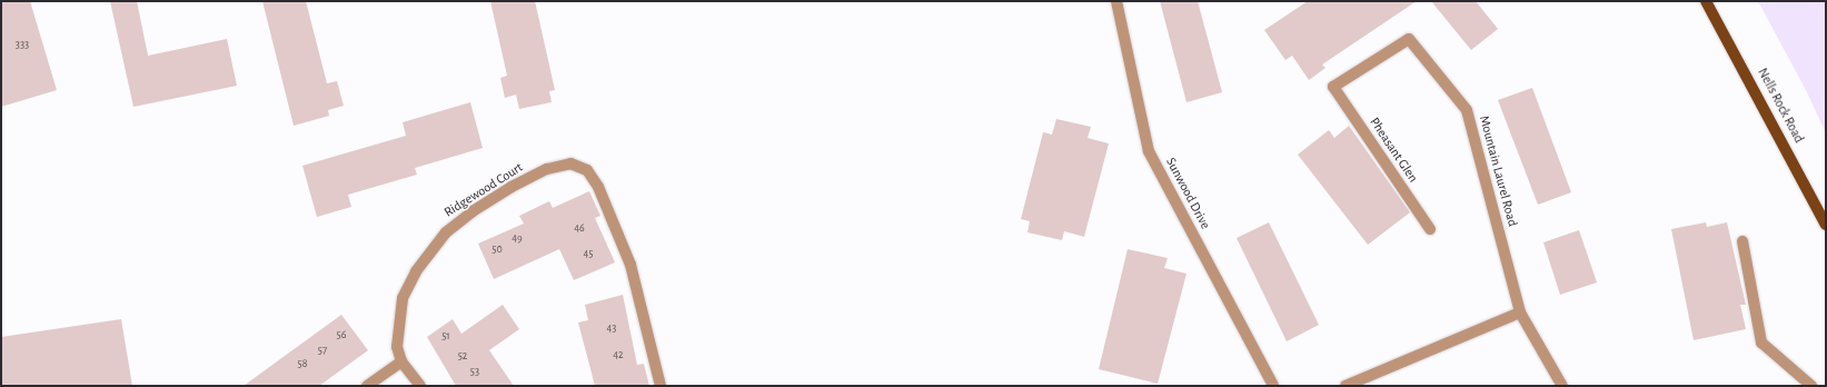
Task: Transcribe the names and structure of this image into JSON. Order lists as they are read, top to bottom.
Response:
{
  "streets": {
    "main road": ["Nells Rock Road"],
    "street": [
      "Pheasant Glen",
      "Mountain Laurel Road",
      "Ridgewood Court",
      "Sunwood Drive"
    ]
  },
  "crossings": [
    ["Pheasant Glen", "Mountain Laurel Road"]
  ],
  "house_numbers": [
    "333",
    "46",
    "49",
    "50",
    "45",
    "43",
    "56",
    "51",
    "57",
    "42",
    "52",
    "58",
    "53"
  ]
}
